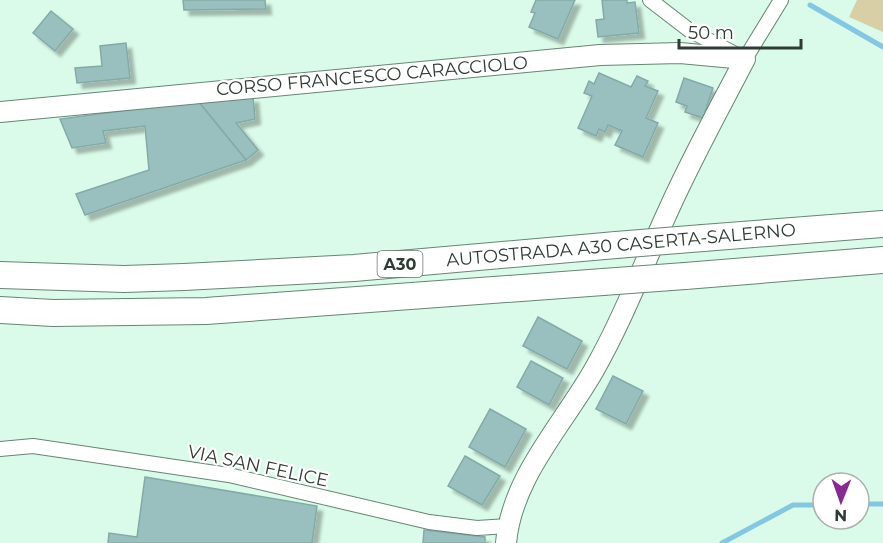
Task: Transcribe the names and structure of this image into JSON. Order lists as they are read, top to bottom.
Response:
{
  "streets": {
    "highway": ["AUTOSTRADA A30 CASERTA-SALERNO", "A30"],
    "street": ["CORSO FRANCESCO CARACCIOLO", "VIA SAN FELICE"]
  },
  "scale_bar": "50 m",
  "north": "bottom"
}
